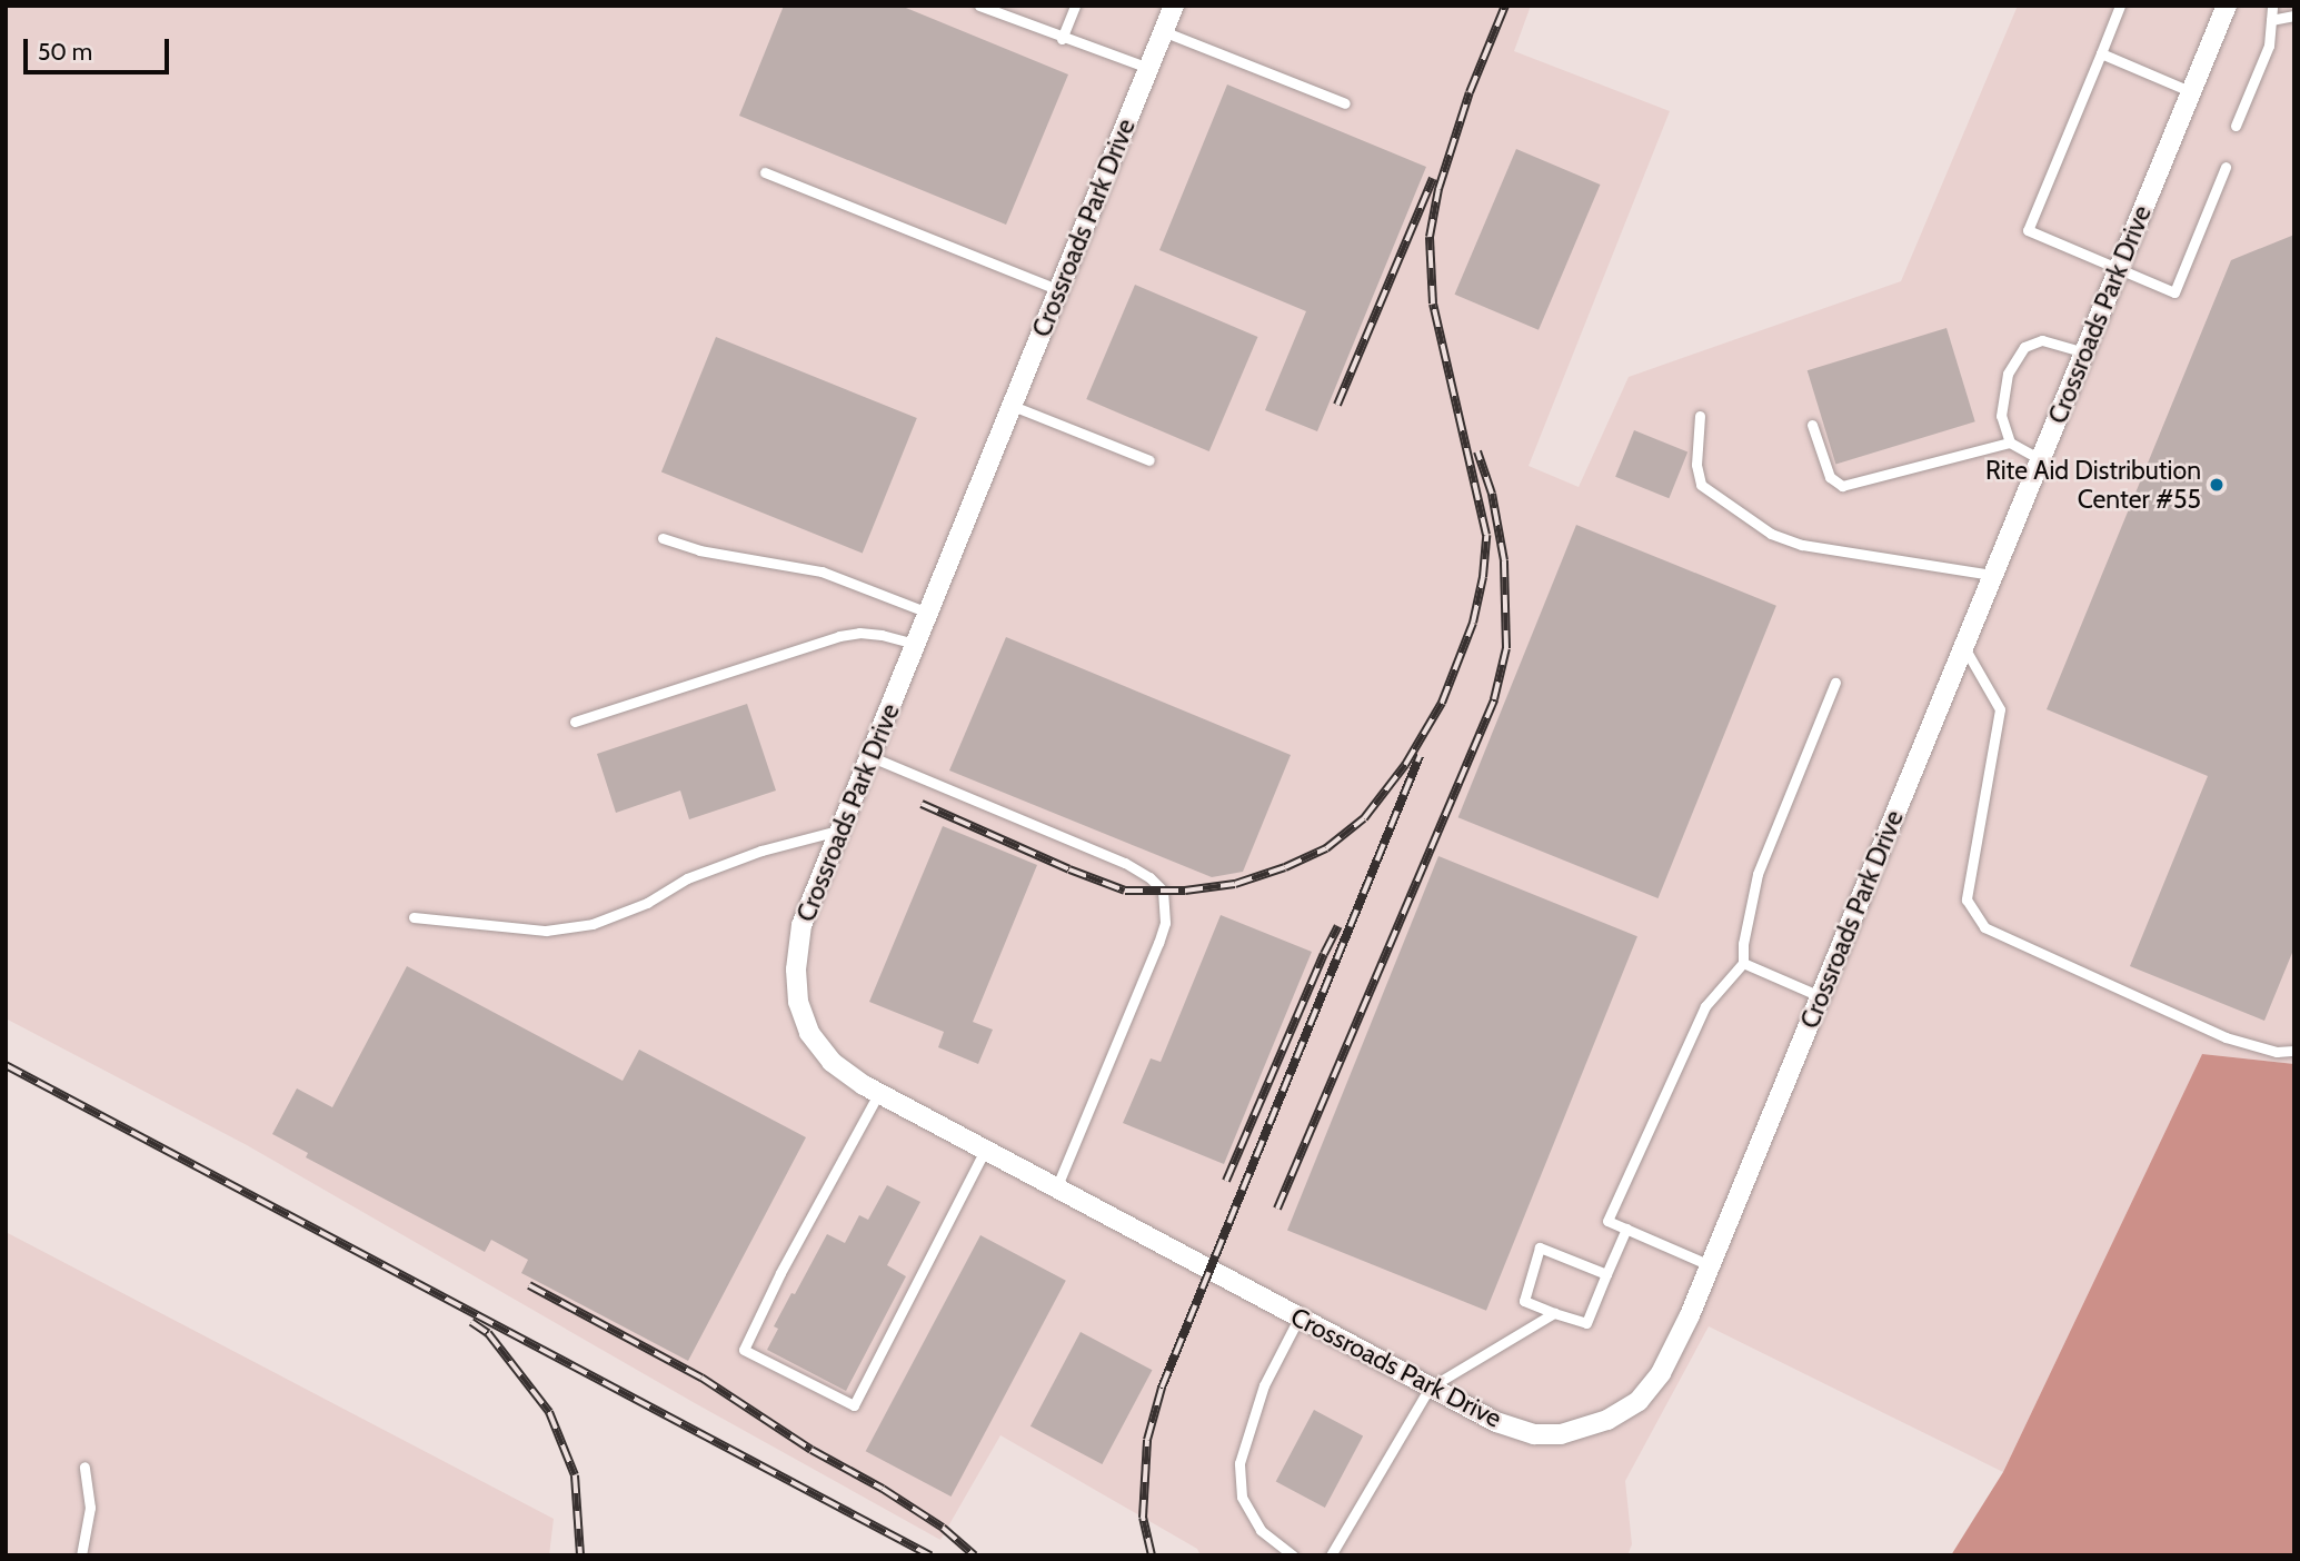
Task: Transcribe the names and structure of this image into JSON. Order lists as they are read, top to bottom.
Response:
{
  "streets": {
    "street": ["Crossroads Park Drive"]
  },
  "places": ["Rite Aid Distribution Center #55"],
  "scale_bar": "50 m"
}
